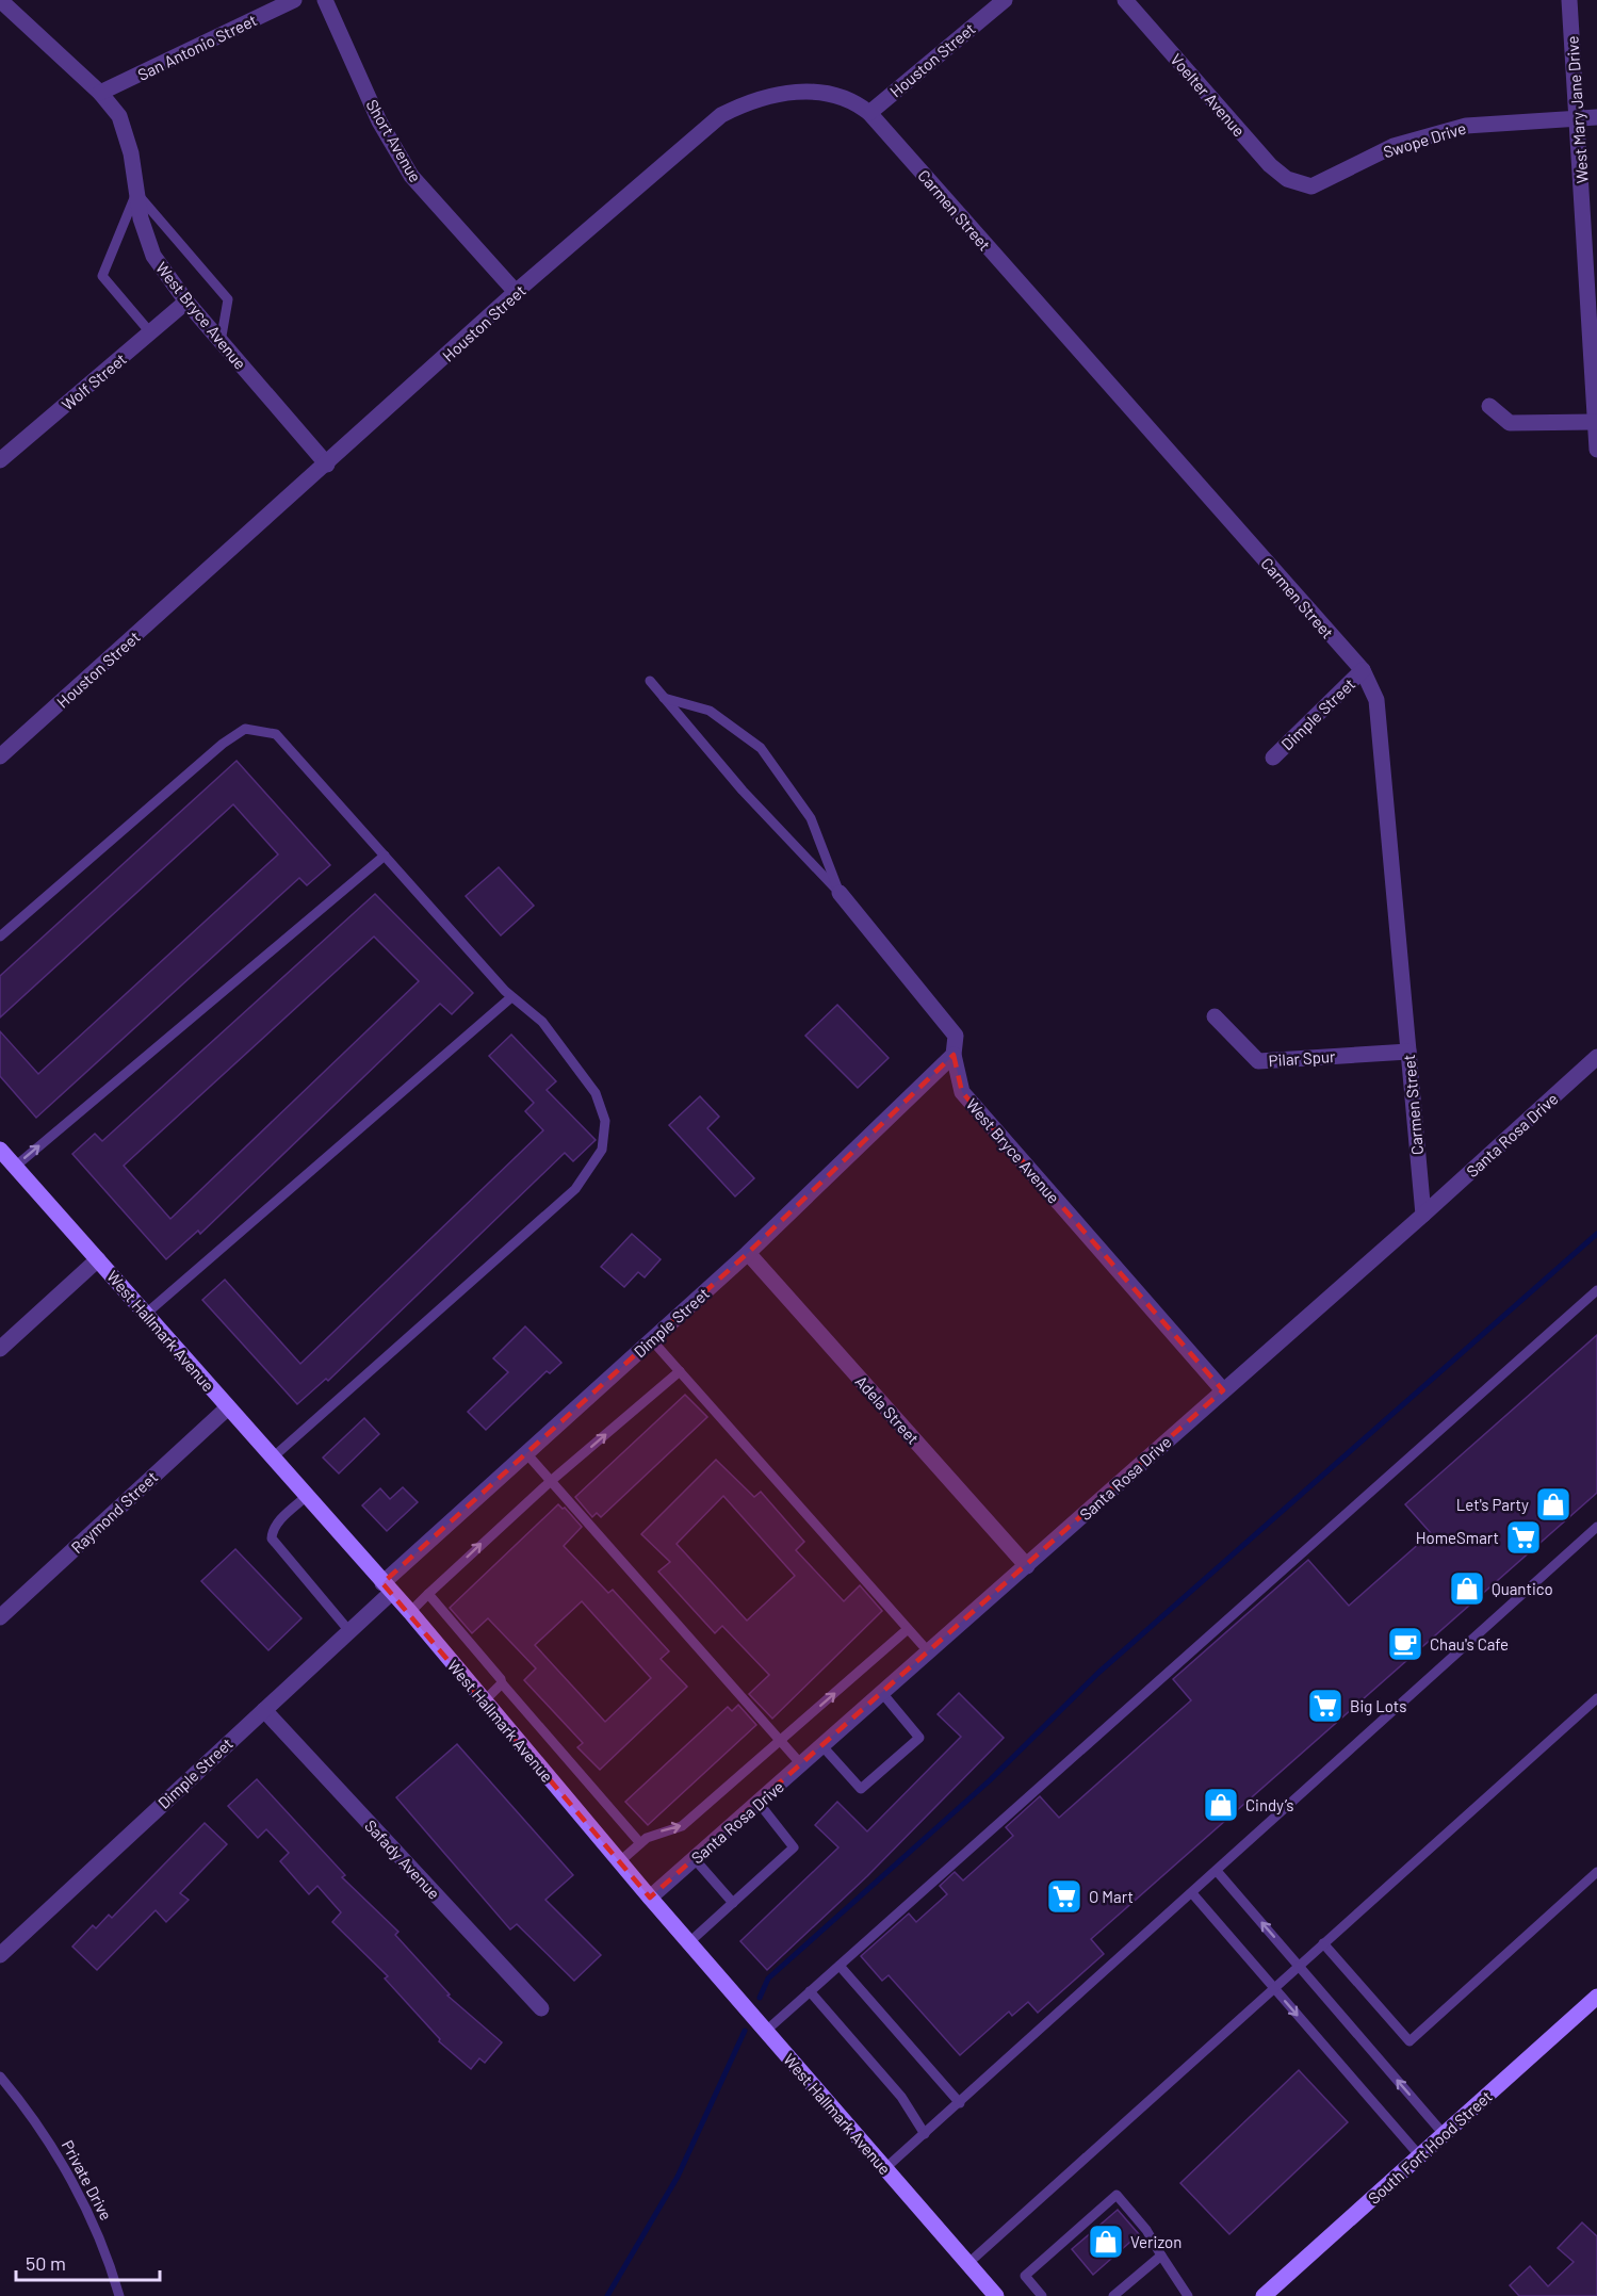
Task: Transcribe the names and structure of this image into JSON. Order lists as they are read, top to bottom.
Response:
{
  "streets": {
    "street": [
      "San Antonio Street",
      "Houston Street",
      "Voelter Avenue",
      "West Mary Jane Drive",
      "Swope Drive",
      "Short Avenue",
      "Carmen Street",
      "West Bryce Avenue",
      "Wolf Street",
      "Dimple Street",
      "Pilar Spur",
      "Santa Rosa Drive",
      "West Hallmark Avenue",
      "Adela Street",
      "Raymond Street",
      "Safady Avenue",
      "South Fort Hood Street"
    ],
    "lane": ["Private Drive"]
  },
  "crossings": [
    ["San Antonio Street", "West Bryce Avenue"],
    ["Houston Street", "Short Avenue"],
    ["Houston Street", "Carmen Street"],
    ["Houston Street", "West Bryce Avenue"],
    ["Voelter Avenue", "Swope Drive"],
    ["West Mary Jane Drive", "Swope Drive"],
    ["Carmen Street", "Dimple Street"],
    ["Carmen Street", "Pilar Spur"],
    ["Carmen Street", "Santa Rosa Drive"],
    ["West Bryce Avenue", "Wolf Street"],
    ["West Bryce Avenue", "Dimple Street"],
    ["West Bryce Avenue", "Santa Rosa Drive"],
    ["Dimple Street", "West Hallmark Avenue"],
    ["Dimple Street", "Adela Street"],
    ["Dimple Street", "Safady Avenue"],
    ["Santa Rosa Drive", "West Hallmark Avenue"],
    ["Santa Rosa Drive", "Adela Street"],
    ["West Hallmark Avenue", "Raymond Street"]
  ],
  "places": {
    "shop": [
      "Let's Party",
      "Quantico",
      "Cindy’s",
      "Verizon"
    ],
    "supermarket": ["HomeSmart", "Big Lots", "O Mart"],
    "cafe": ["Chau's Cafe"]
  },
  "scale_bar": "50 m"
}
